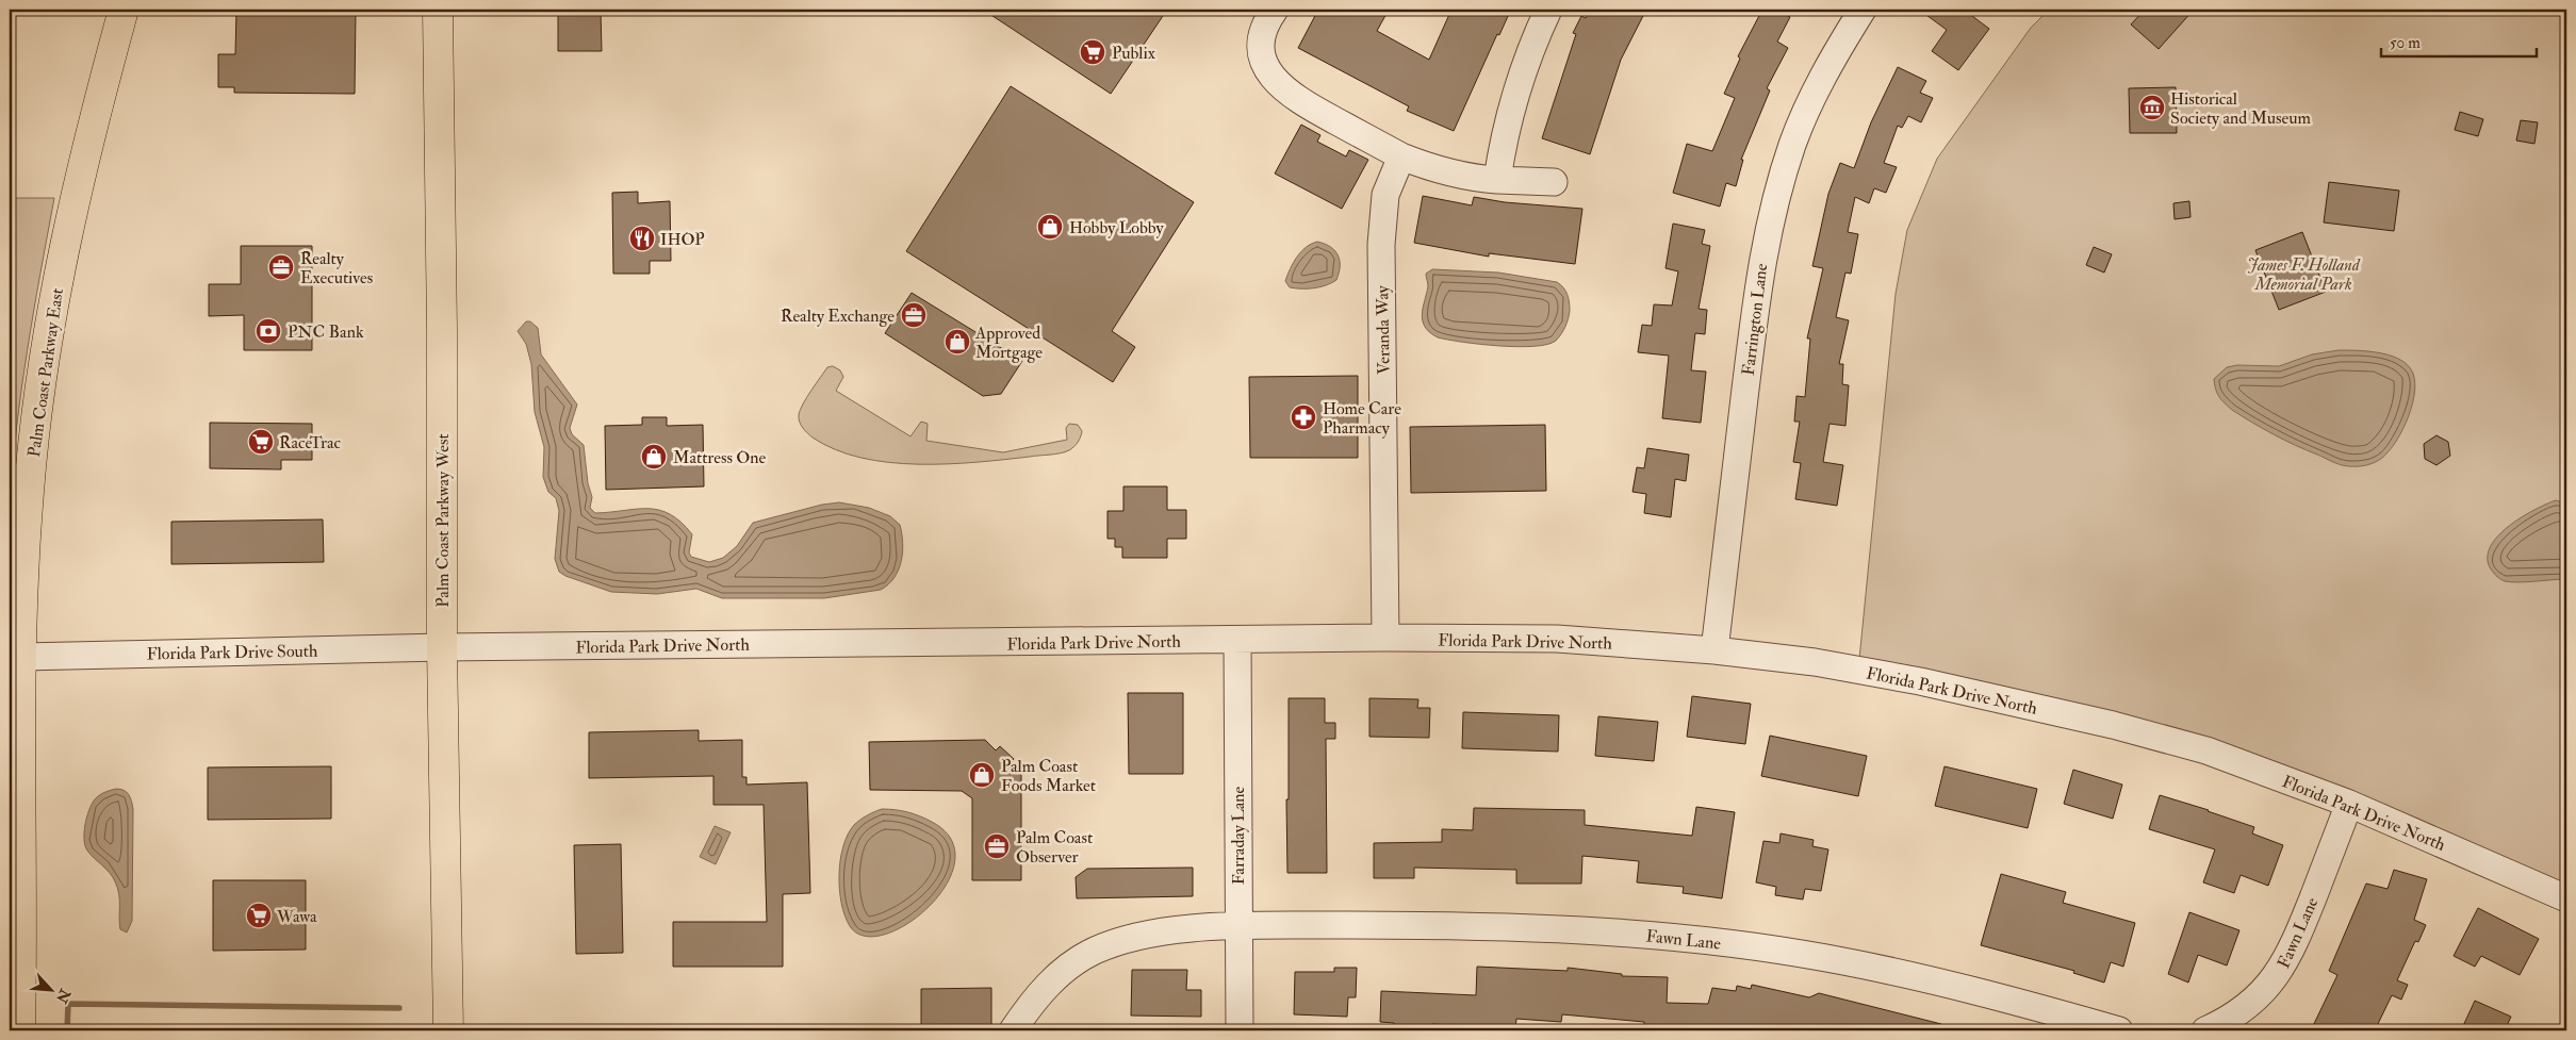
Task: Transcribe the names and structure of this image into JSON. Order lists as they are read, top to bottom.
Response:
{
  "streets": {
    "main road": ["Palm Coast Parkway East", "Palm Coast Parkway West"],
    "street": [
      "Farrington Lane",
      "Veranda Way",
      "Florida Park Drive North",
      "Florida Park Drive South",
      "Farraday Lane",
      "Fawn Lane"
    ]
  },
  "crossings": [
    ["Farrington Lane", "Florida Park Drive North"],
    ["Veranda Way", "Florida Park Drive North"],
    ["Palm Coast Parkway East", "Florida Park Drive South"],
    ["Palm Coast Parkway West", "Florida Park Drive North"],
    ["Palm Coast Parkway West", "Florida Park Drive South"],
    ["Florida Park Drive North", "Florida Park Drive South"],
    ["Florida Park Drive North", "Farraday Lane"],
    ["Florida Park Drive North", "Fawn Lane"],
    ["Farraday Lane", "Fawn Lane"]
  ],
  "parks": ["James F. Holland Memorial Park"],
  "places": {
    "supermarket": ["Publix", "RaceTrac", "Wawa"],
    "museum": ["Historical Society and Museum"],
    "shop": [
      "Hobby Lobby",
      "Approved Mortgage",
      "Mattress One",
      "Palm Coast Foods Market"
    ],
    "restaurant": ["IHOP"],
    "office": ["Realty Executives", "Realty Exchange", "Palm Coast Observer"],
    "bank": ["PNC Bank"],
    "pharmacy": ["Home Care Pharmacy"]
  },
  "scale_bar": "50 m",
  "north": "bottom right"
}
